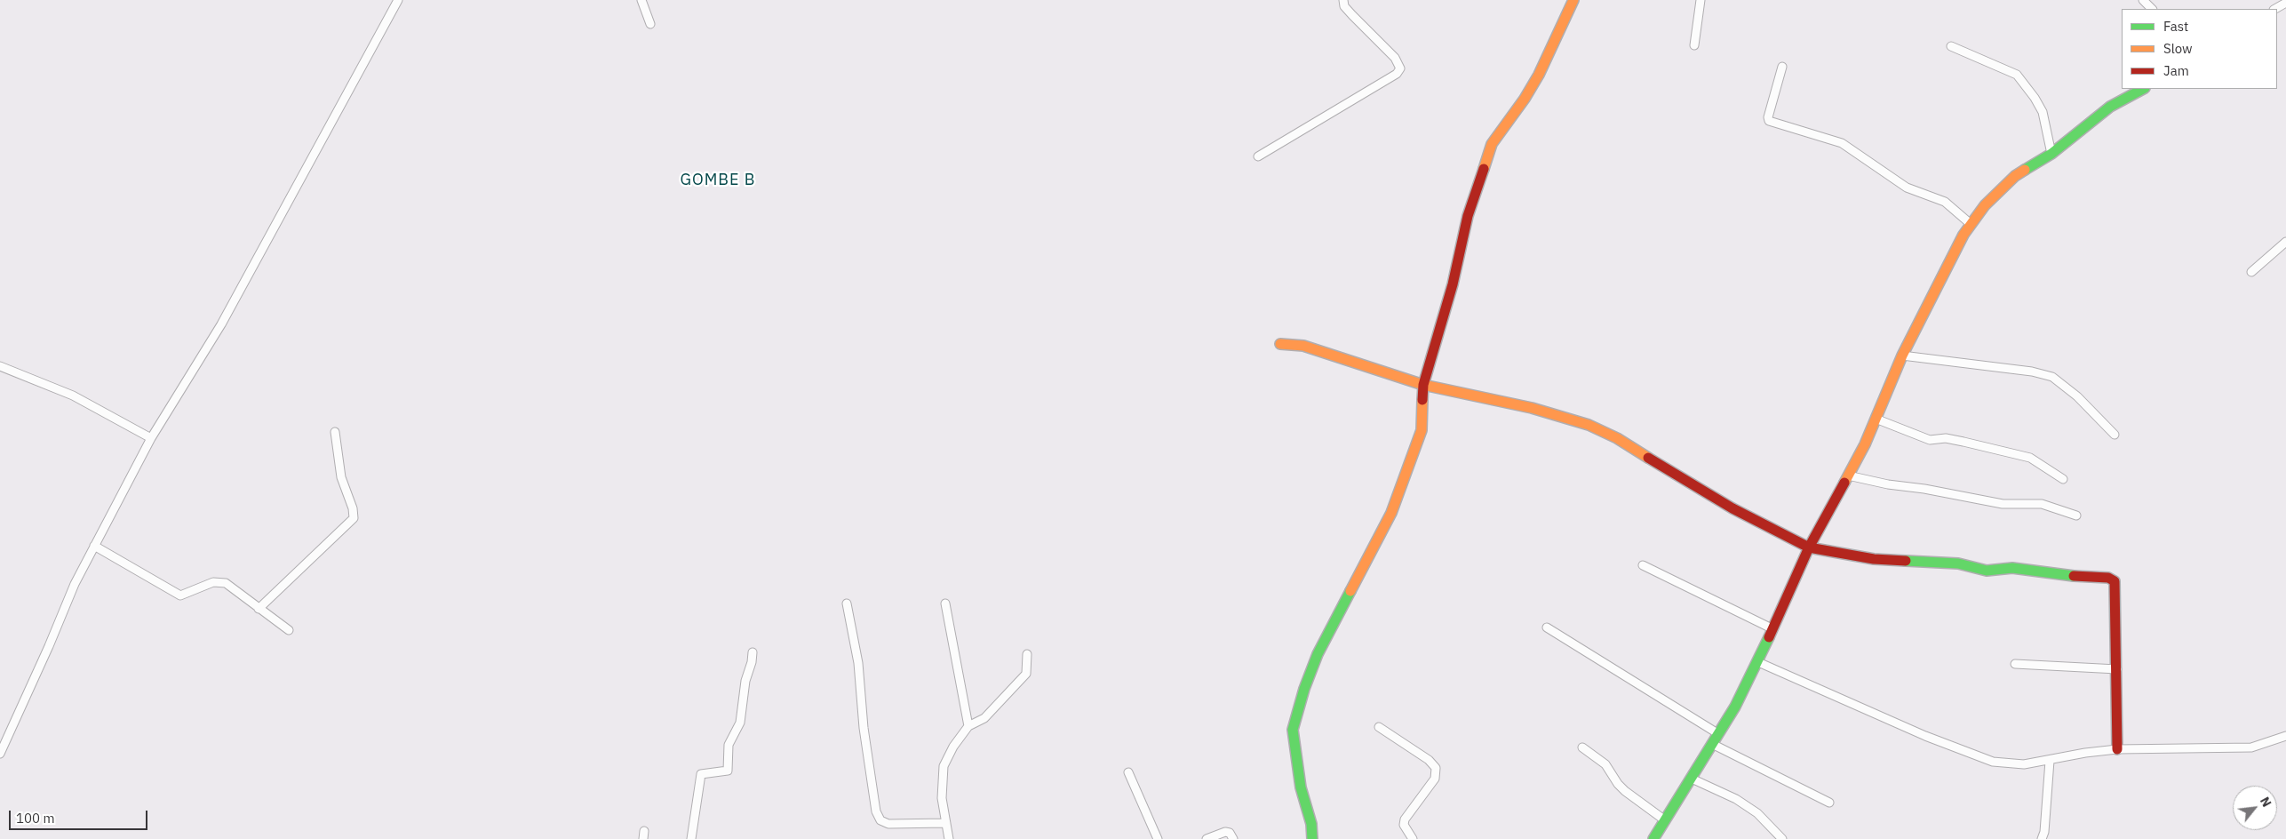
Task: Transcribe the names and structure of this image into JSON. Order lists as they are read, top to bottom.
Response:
{
  "districts": ["GOMBE B"],
  "legend": ["Fast", "Slow", "Jam"],
  "scale_bar": "100 m",
  "north": "top right"
}
